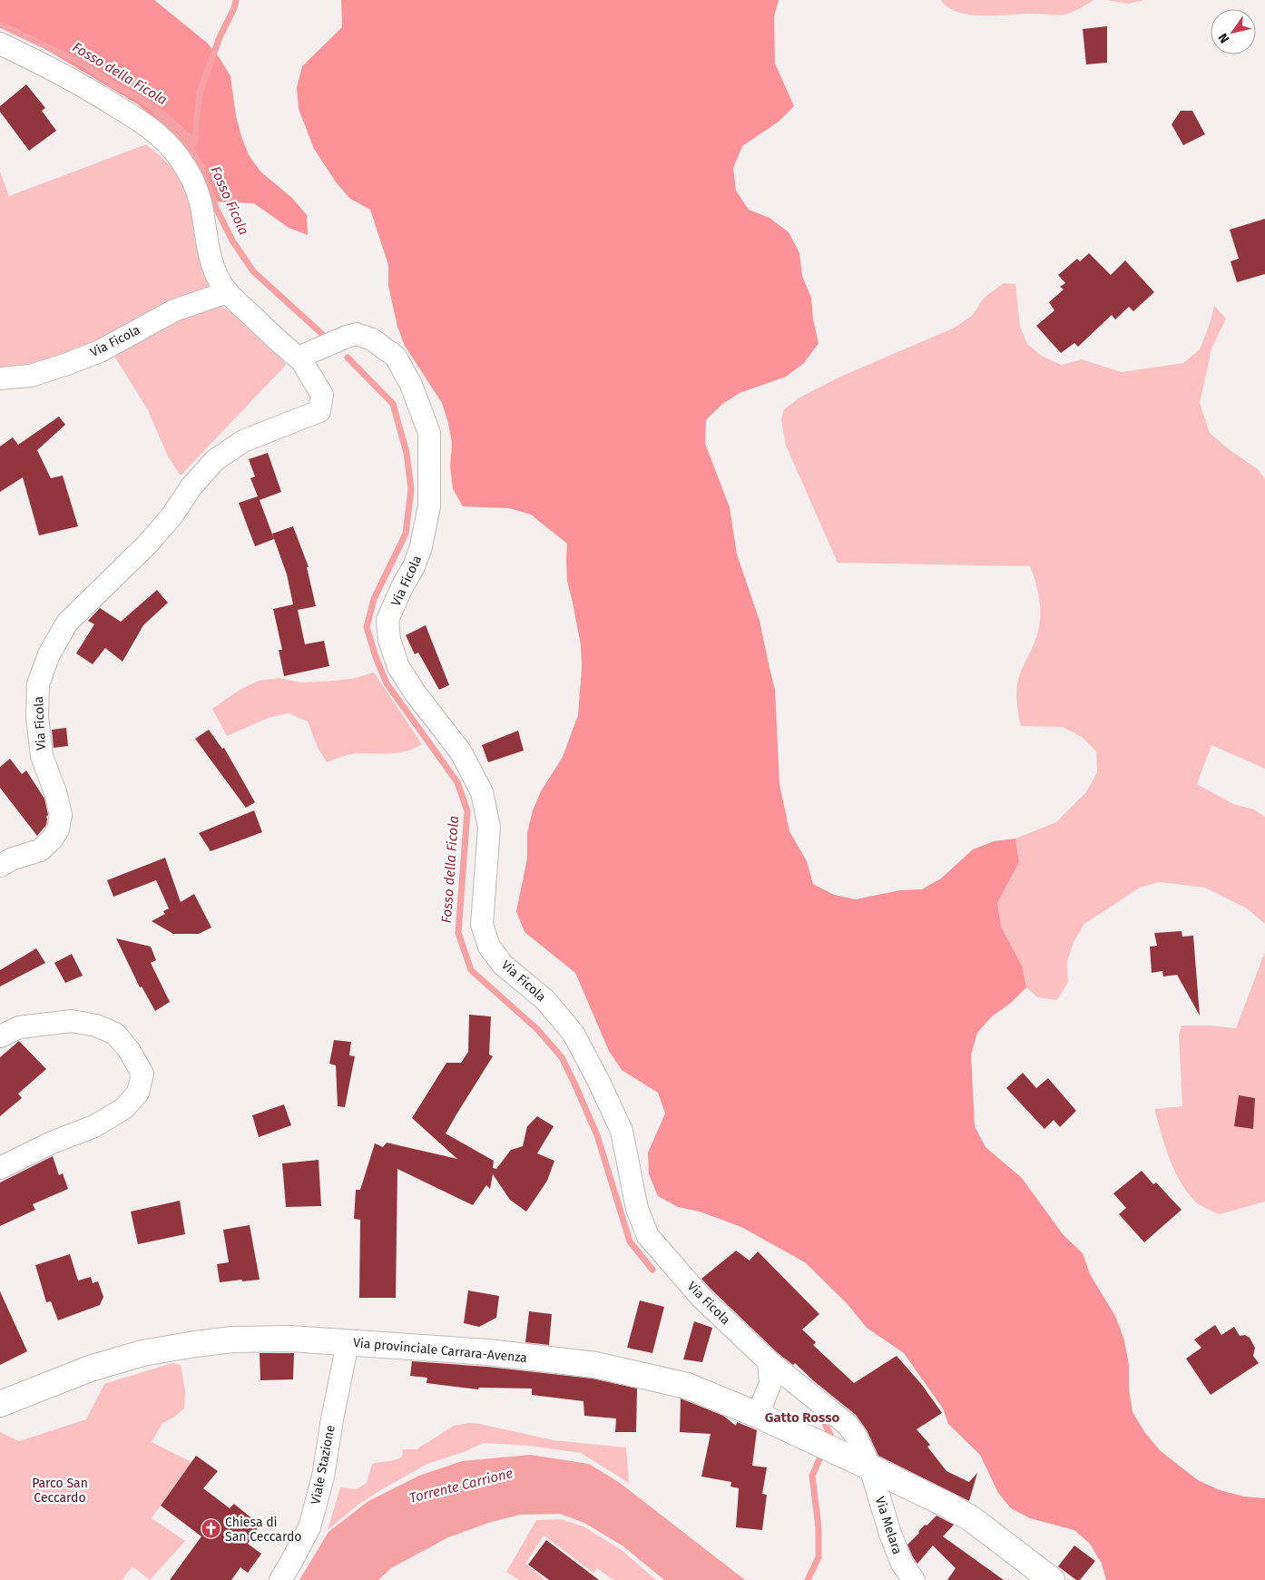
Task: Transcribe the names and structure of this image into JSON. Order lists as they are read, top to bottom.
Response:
{
  "streets": {
    "main road": ["Via provinciale Carrara-Avenza"],
    "street": ["Via Ficola", "Viale Stazione", "Via Melara"]
  },
  "crossings": [
    ["Via provinciale Carrara-Avenza", "Viale Stazione"],
    ["Via provinciale Carrara-Avenza", "Via Melara"]
  ],
  "districts": ["Gatto Rosso"],
  "water": ["Fosso della Ficola", "Fosso Ficola", "Torrente Carrione"],
  "parks": ["Parco San Ceccardo"],
  "places": {
    "church": ["Chiesa di San Ceccardo"]
  },
  "north": "bottom left"
}
